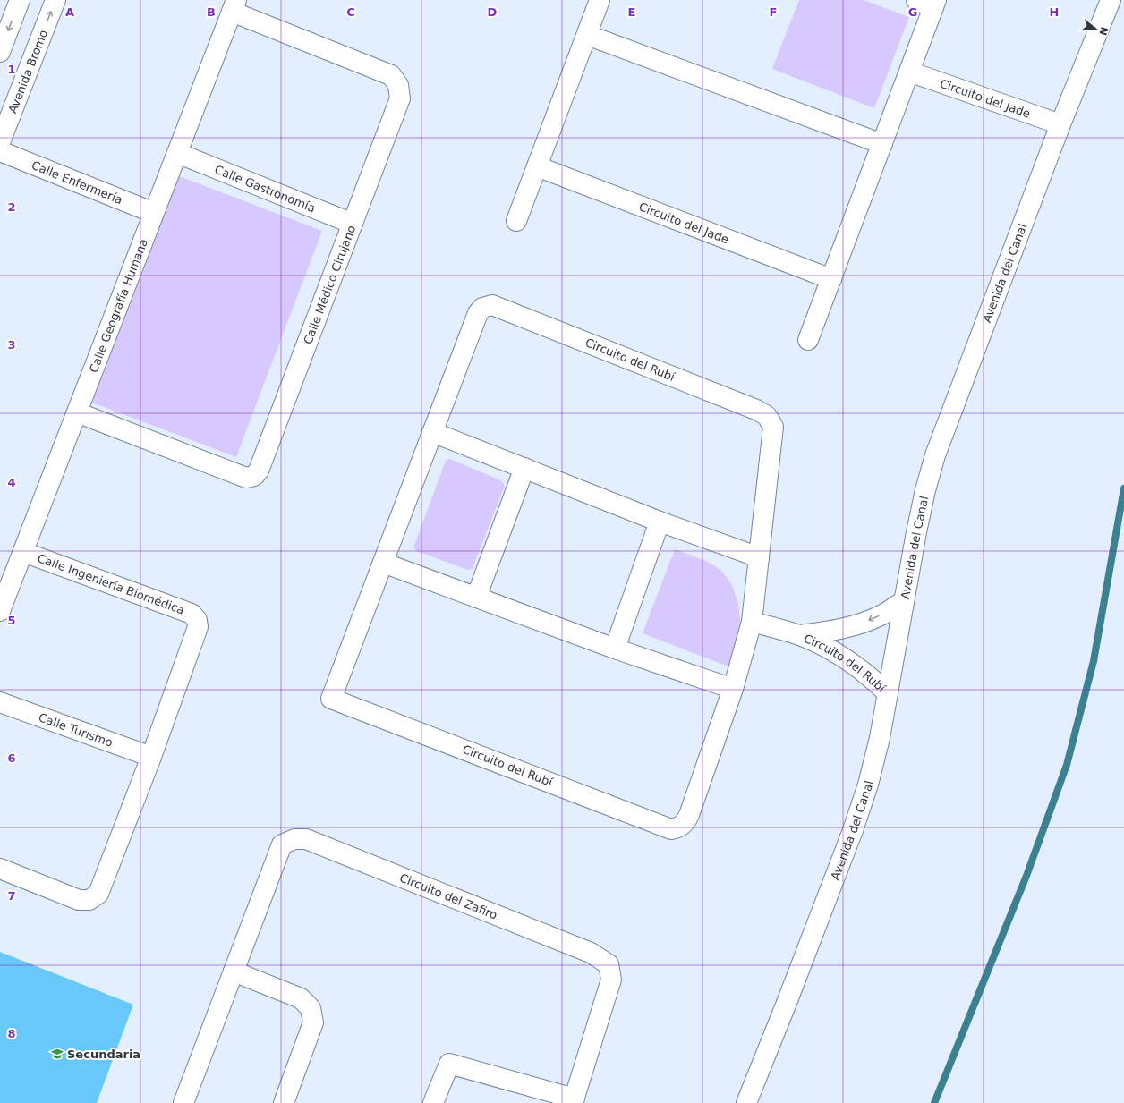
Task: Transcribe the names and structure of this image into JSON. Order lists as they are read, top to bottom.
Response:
{
  "streets": {
    "street": [
      "Avenida Bromo",
      "Circuito del Jade",
      "Calle Enfermería",
      "Calle Gastronomía",
      "Avenida del Canal",
      "Calle Médico Cirujano",
      "Calle Geografía Humana",
      "Circuito del Rubí",
      "Calle Ingeniería Biomédica",
      "Calle Turismo",
      "Circuito del Zafiro"
    ]
  },
  "crossings": [
    ["Circuito del Jade", "Avenida del Canal"],
    ["Calle Enfermería", "Calle Geografía Humana"],
    ["Calle Gastronomía", "Calle Médico Cirujano"],
    ["Calle Gastronomía", "Calle Geografía Humana"],
    ["Avenida del Canal", "Circuito del Rubí"],
    ["Calle Médico Cirujano", "Calle Geografía Humana"],
    ["Calle Geografía Humana", "Calle Ingeniería Biomédica"],
    ["Calle Ingeniería Biomédica", "Calle Turismo"]
  ],
  "places": {
    "school or university": ["Secundaria"]
  },
  "north": "right",
  "grid": {
    "columns": [
      "A",
      "B",
      "C",
      "D",
      "E",
      "F",
      "G",
      "H"
    ],
    "rows": [
      "1",
      "2",
      "3",
      "4",
      "5",
      "6",
      "7",
      "8"
    ]
  }
}
